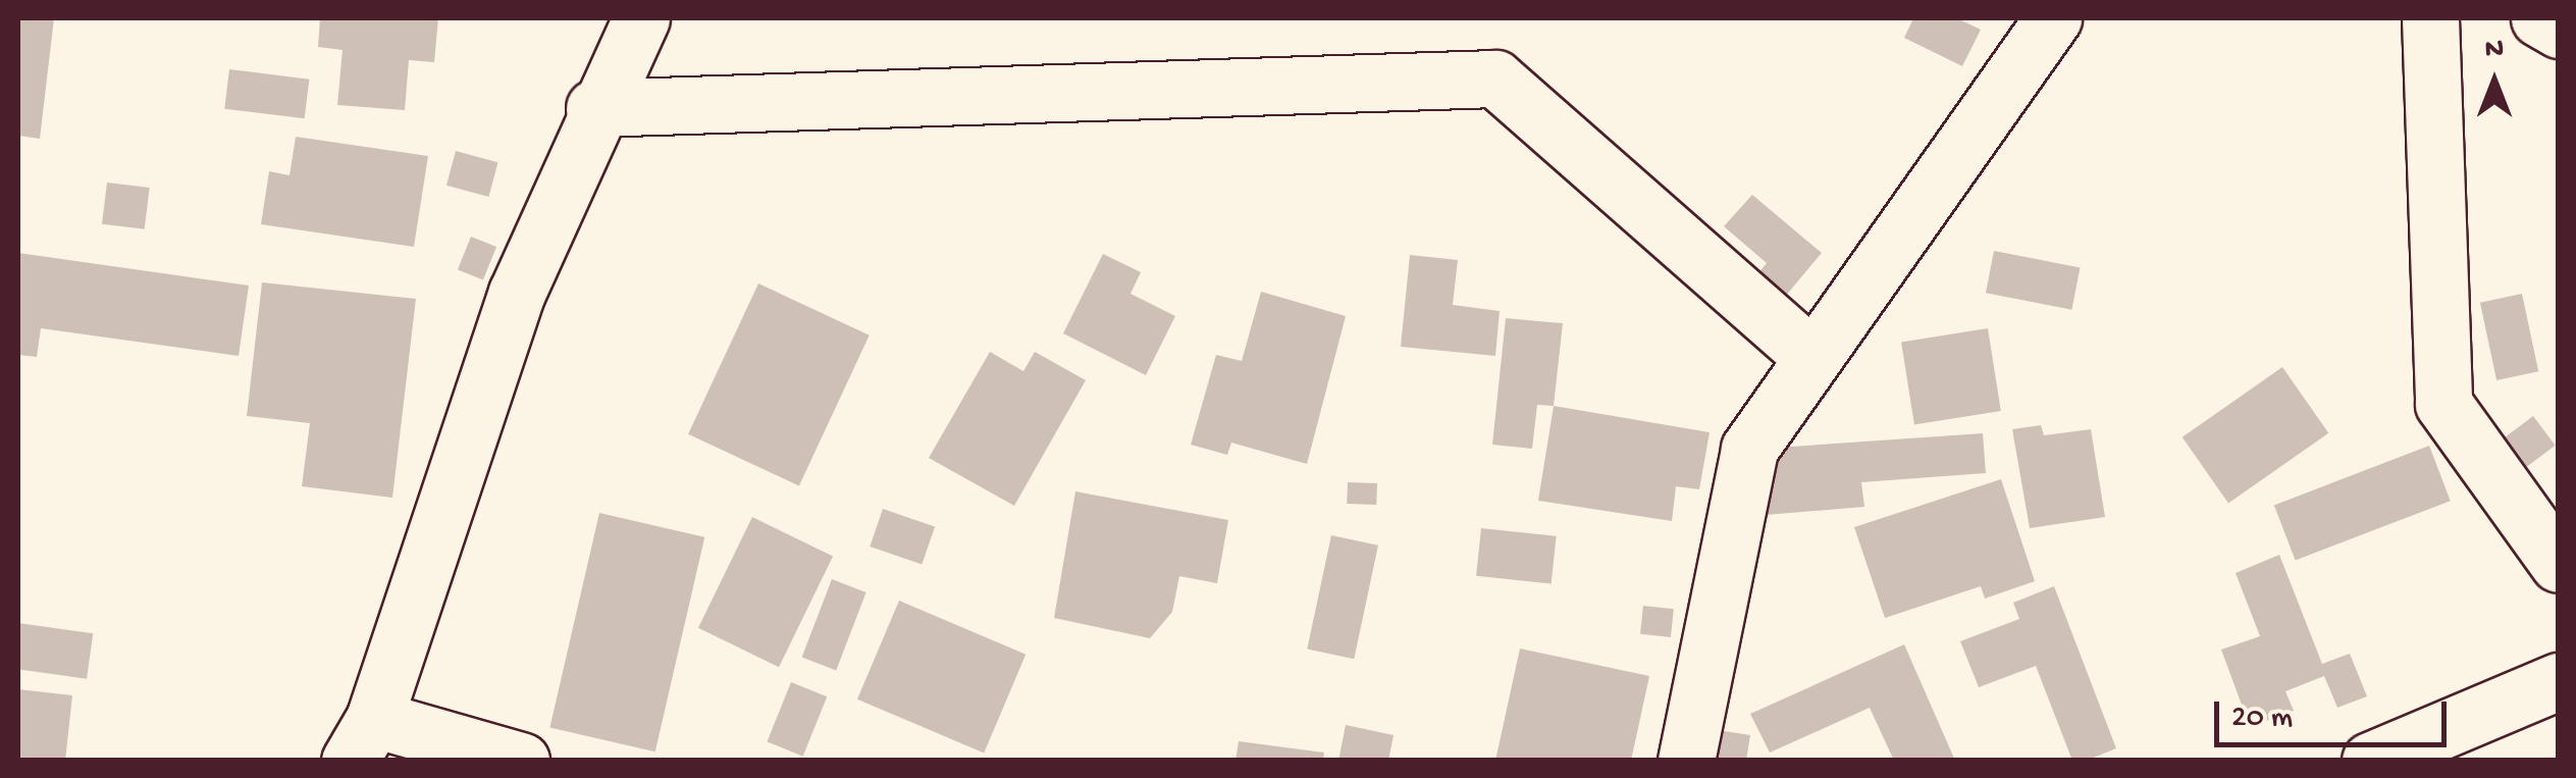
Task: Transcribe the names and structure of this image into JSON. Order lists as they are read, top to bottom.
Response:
{
  "scale_bar": "20 m",
  "north": "top"
}
